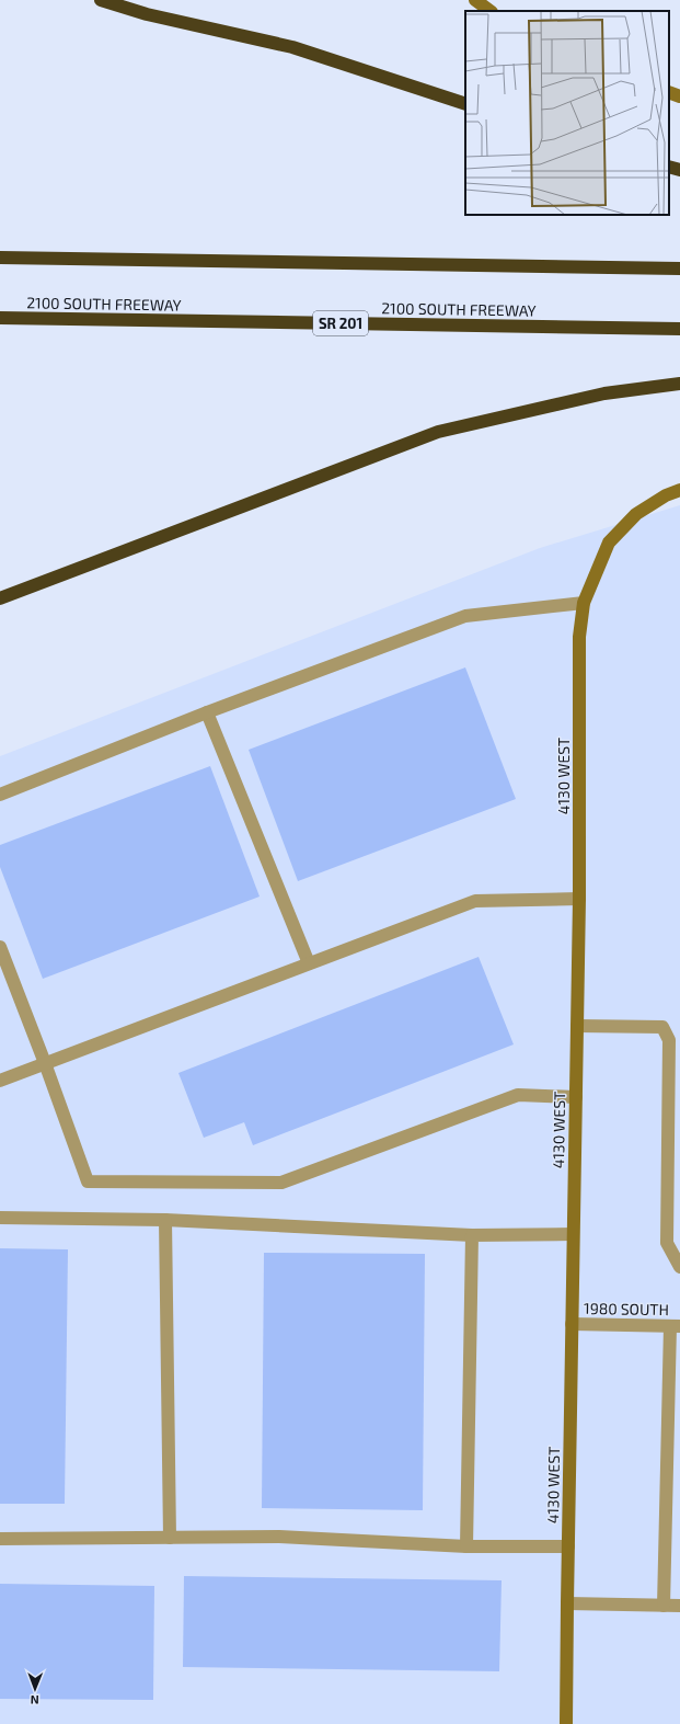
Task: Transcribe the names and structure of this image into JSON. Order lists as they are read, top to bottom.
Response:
{
  "streets": {
    "highway": ["2100 SOUTH FREEWAY", "SR 201"],
    "street": ["4130 WEST", "1980 SOUTH"]
  },
  "crossings": [
    ["4130 WEST", "1980 SOUTH"]
  ],
  "north": "bottom"
}
